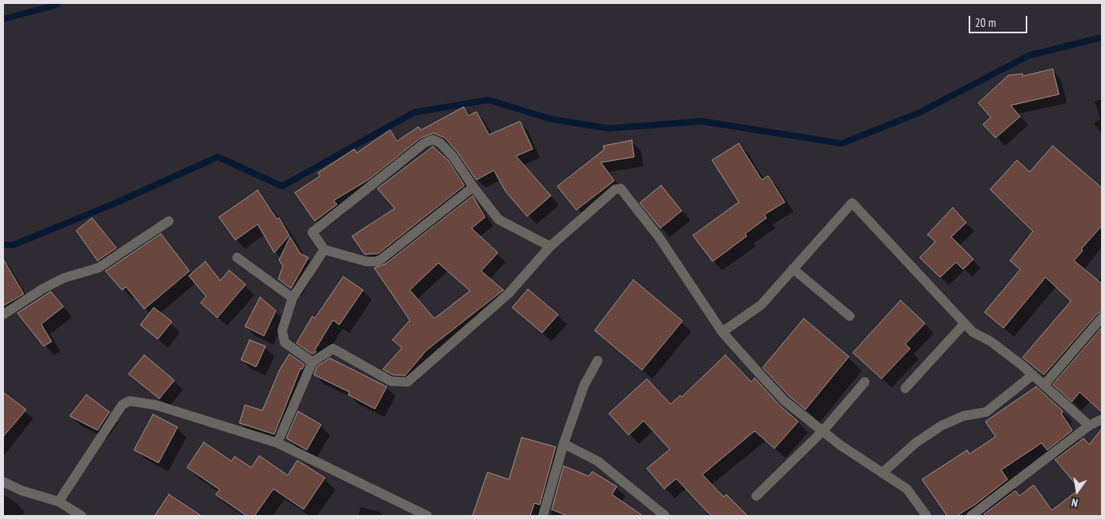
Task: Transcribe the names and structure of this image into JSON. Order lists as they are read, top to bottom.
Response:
{
  "scale_bar": "20 m",
  "north": "bottom"
}
